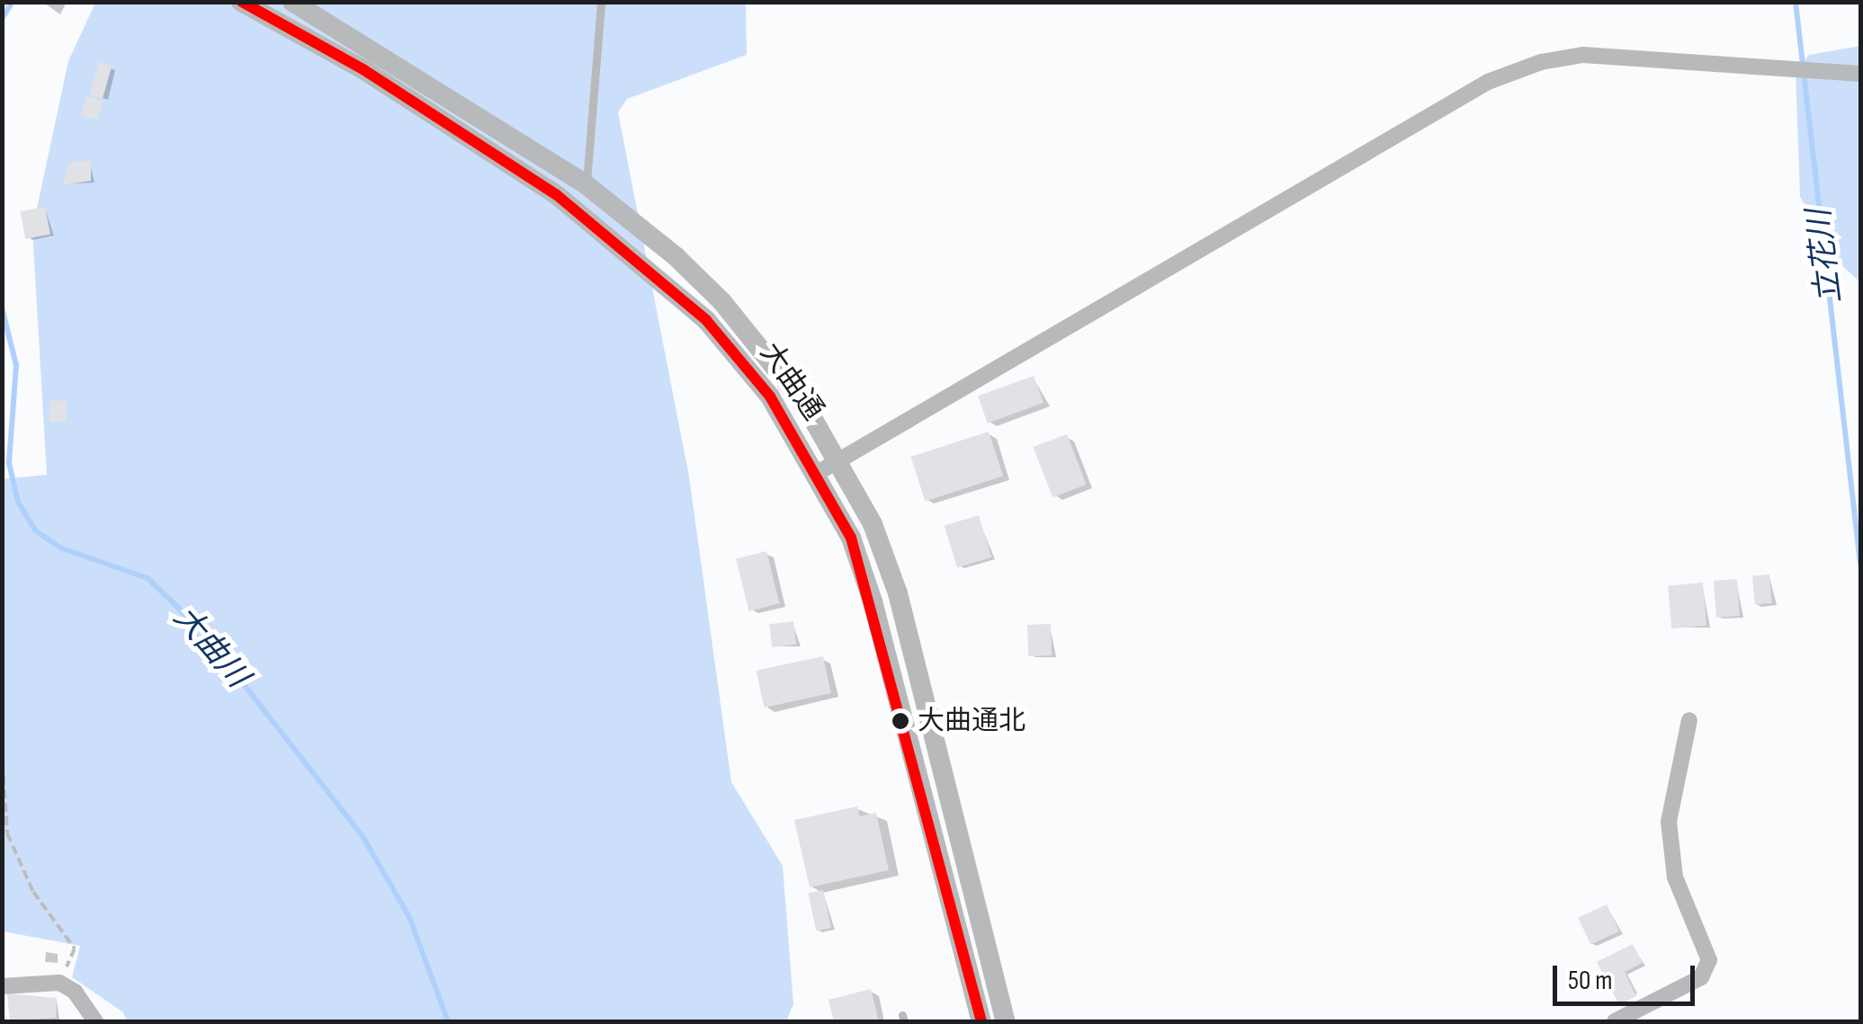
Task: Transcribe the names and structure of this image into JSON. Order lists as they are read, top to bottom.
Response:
{
  "streets": {
    "street": ["大曲通"]
  },
  "water": ["立花川", "大曲川"],
  "places": ["大曲通北"],
  "scale_bar": "50 m"
}
